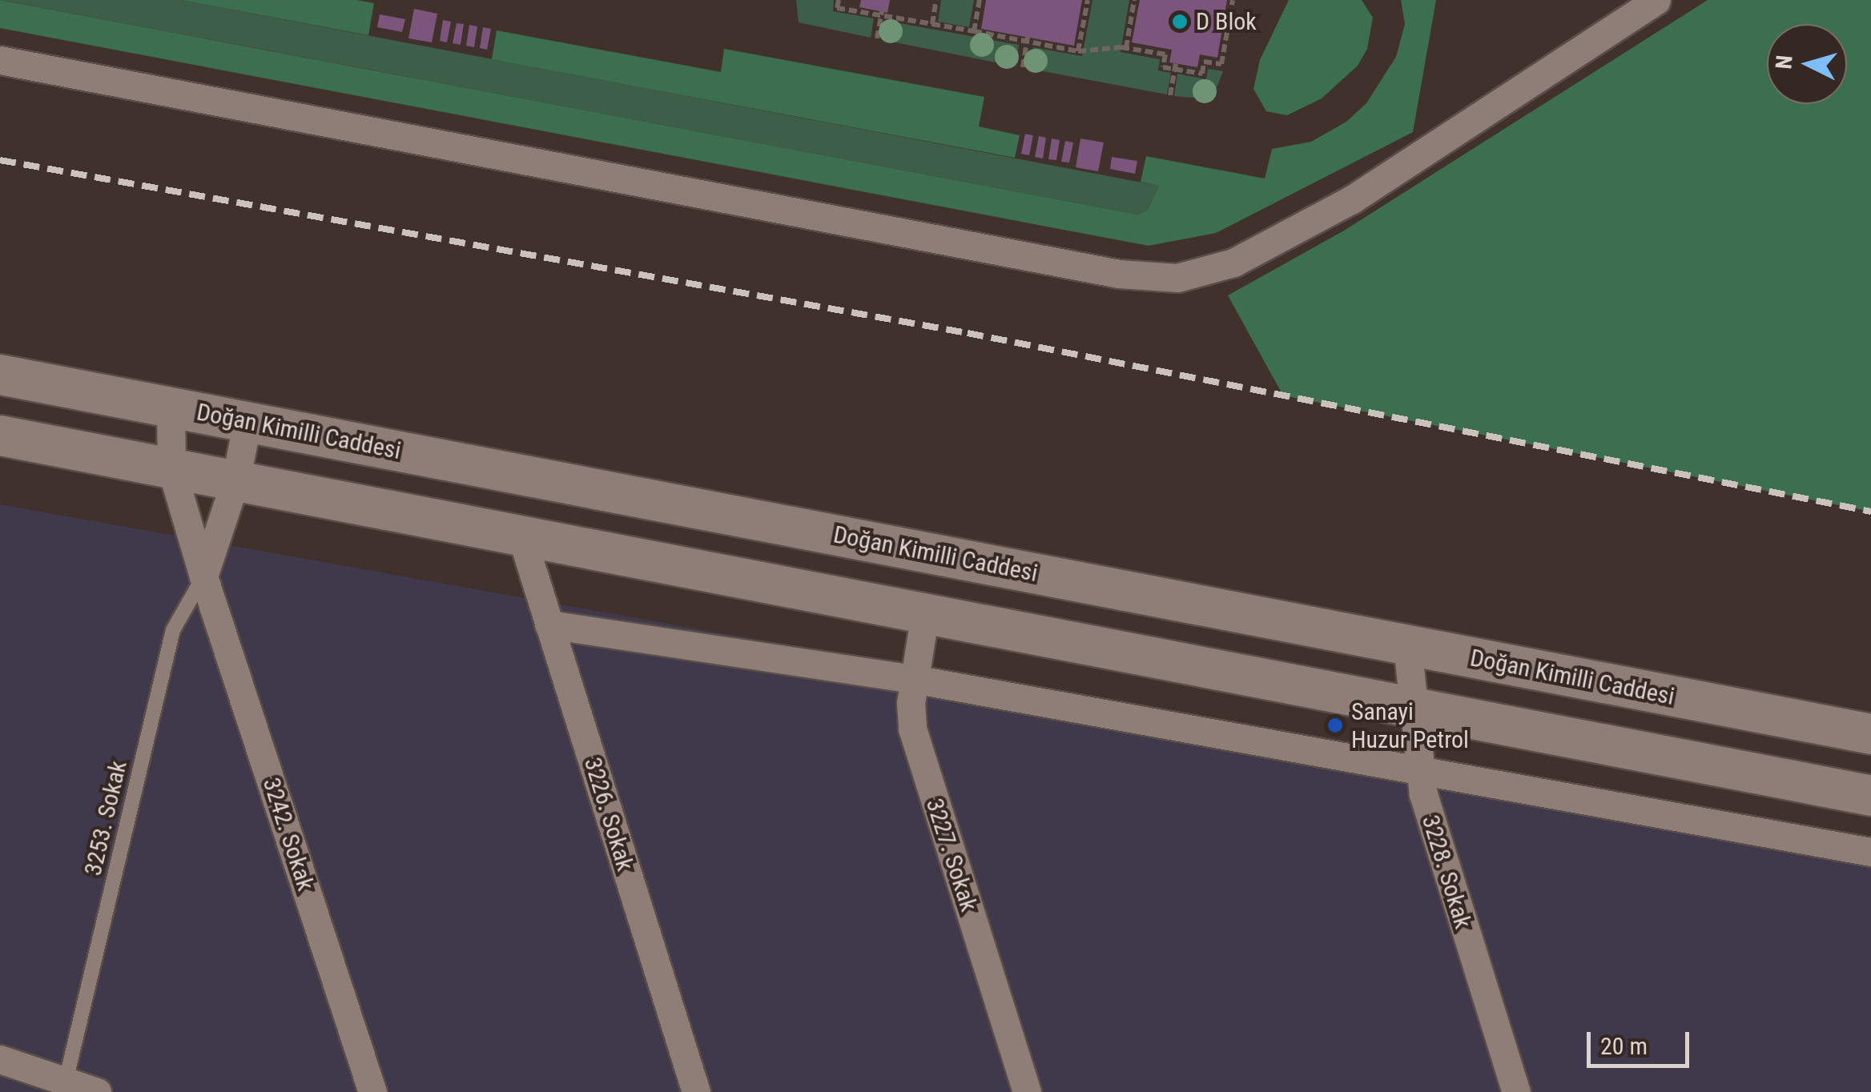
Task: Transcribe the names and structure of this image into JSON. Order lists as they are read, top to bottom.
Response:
{
  "streets": {
    "main road": ["Doğan Kimilli Caddesi"],
    "street": [
      "3226. Sokak",
      "3242. Sokak",
      "3227. Sokak",
      "3228. Sokak"
    ],
    "lane": ["3253. Sokak"]
  },
  "crossings": [
    ["Doğan Kimilli Caddesi", "3242. Sokak"],
    ["Doğan Kimilli Caddesi", "3228. Sokak"],
    ["3253. Sokak", "3242. Sokak"]
  ],
  "places": ["D Blok", "Sanayi Huzur Petrol"],
  "scale_bar": "20 m",
  "north": "left"
}
